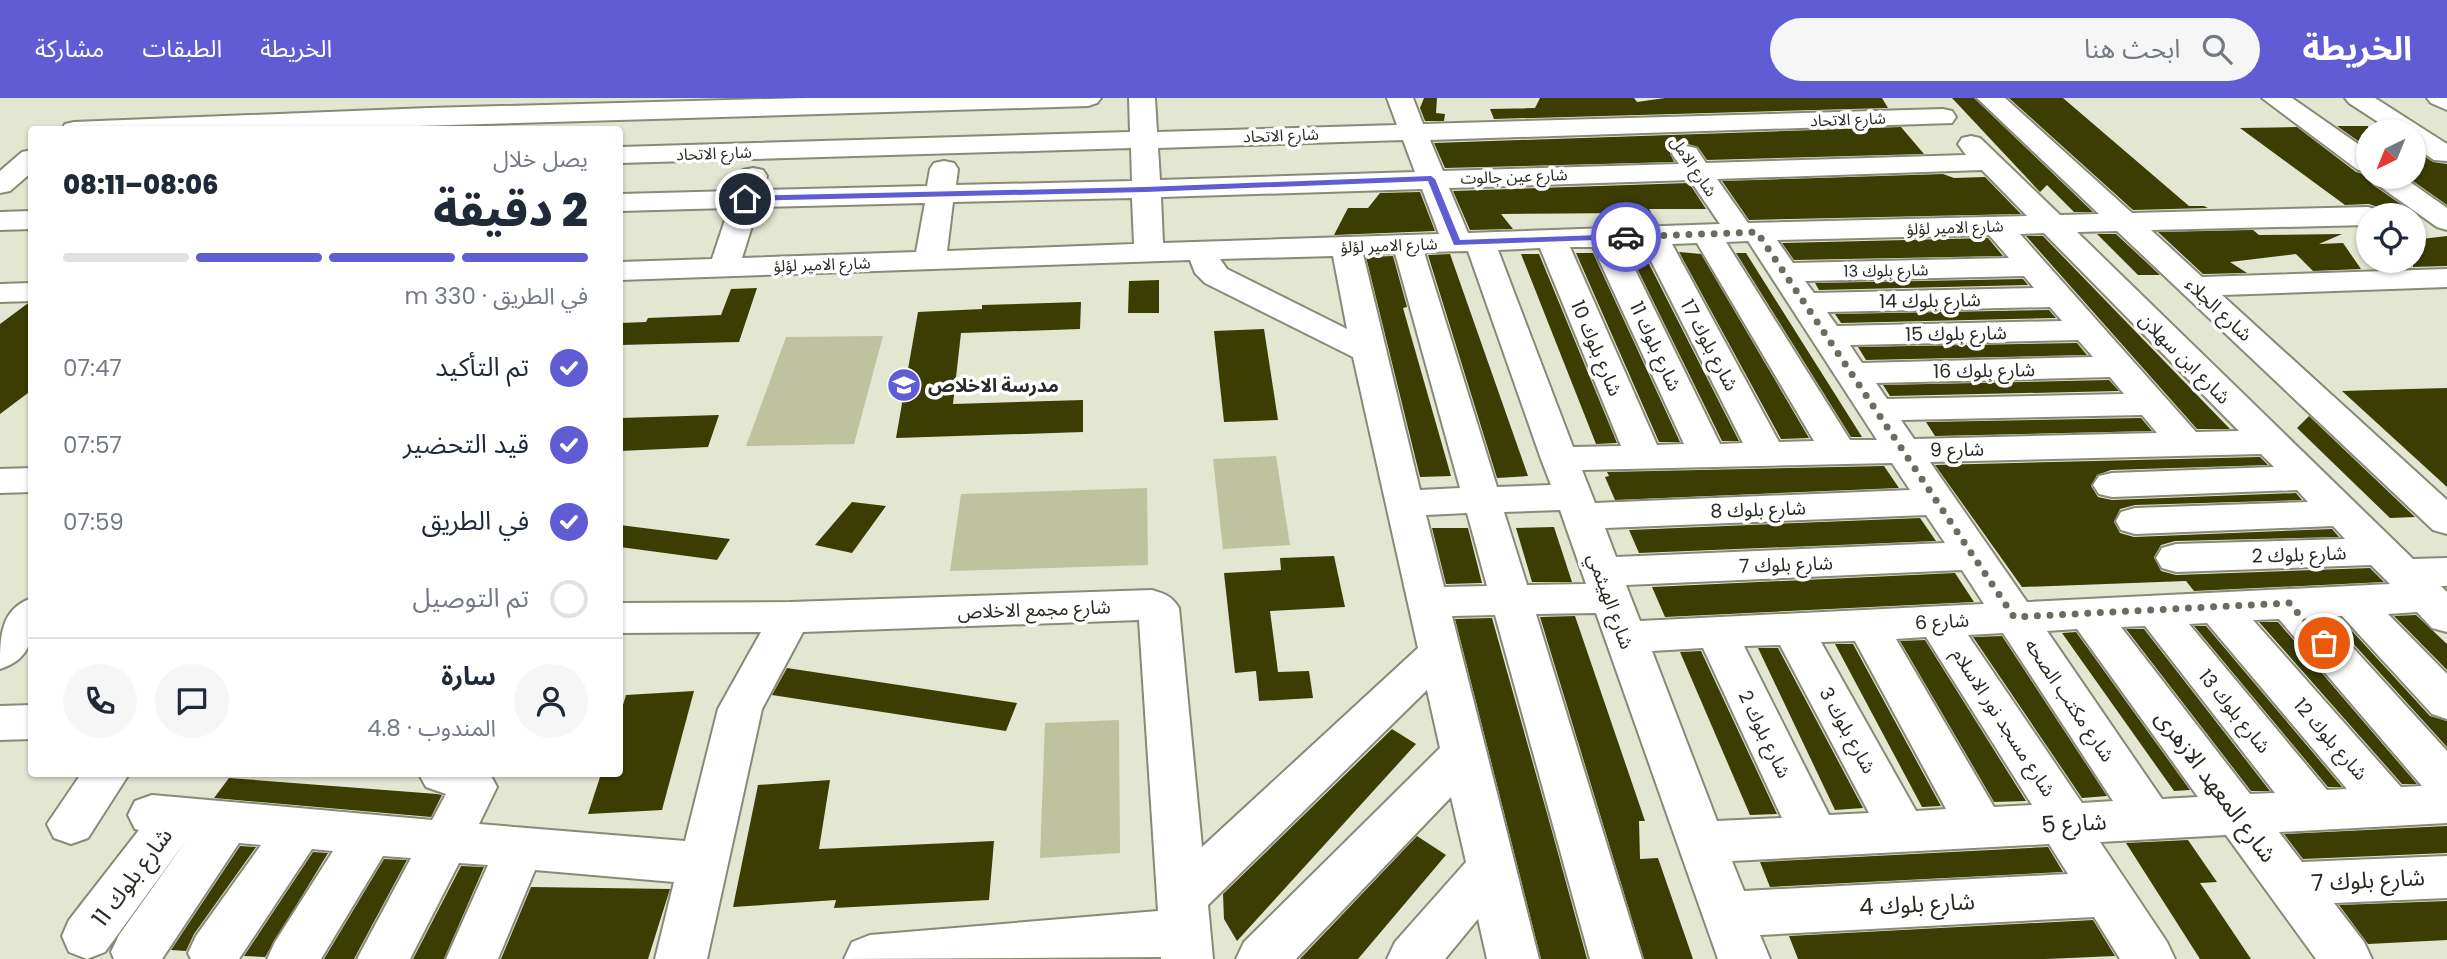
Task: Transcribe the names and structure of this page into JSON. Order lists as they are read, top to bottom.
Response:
{
  "streets": {
    "street": [
      "شارع الاتحاد",
      "شارع الامل",
      "شارع عين جالوت",
      "شارع الامير لؤلؤ",
      "شارع بلوك 13",
      "شارع بلوك 14",
      "شارع الجلاء",
      "شارع بلوك 15",
      "شارع بلوك 17",
      "شارع بلوك 11",
      "شارع بلوك 10",
      "شارع ابن سهلان",
      "شارع بلوك 16",
      "شارع 9",
      "شارع بلوك 8",
      "شارع بلوك 2",
      "شارع بلوك 7",
      "شارع الهيثمي",
      "شارع مجمع الاخلاص",
      "شارع 6",
      "شارع مكتب الصحه",
      "شارع مسجد نور الاسلام",
      "شارع بلوك 3",
      "شارع بلوك 12",
      "شارع المعهد الازهرى",
      "شارع 5",
      "شارع بلوك 4"
    ]
  },
  "crossings": [
    ["شارع الاتحاد", "شارع الامل"],
    ["شارع الاتحاد", "شارع ابن سهلان"],
    ["شارع الاتحاد", "شارع الهيثمي"],
    ["شارع الامل", "شارع عين جالوت"],
    ["شارع الامل", "شارع الامير لؤلؤ"],
    ["شارع الامل", "شارع مكتب الصحه"],
    ["شارع عين جالوت", "شارع ابن سهلان"],
    ["شارع عين جالوت", "شارع الهيثمي"],
    ["شارع الامير لؤلؤ", "شارع الجلاء"],
    ["شارع الامير لؤلؤ", "شارع بلوك 17"],
    ["شارع الامير لؤلؤ", "شارع بلوك 11"],
    ["شارع الامير لؤلؤ", "شارع بلوك 10"],
    ["شارع الامير لؤلؤ", "شارع ابن سهلان"],
    ["شارع الامير لؤلؤ", "شارع الهيثمي"],
    ["شارع الامير لؤلؤ", "شارع مكتب الصحه"],
    ["شارع بلوك 13", "شارع بلوك 14"],
    ["شارع بلوك 13", "شارع 6"],
    ["شارع بلوك 13", "شارع مكتب الصحه"],
    ["شارع بلوك 13", "شارع 5"],
    ["شارع بلوك 14", "شارع مكتب الصحه"],
    ["شارع بلوك 15", "شارع مكتب الصحه"],
    ["شارع بلوك 17", "شارع 9"],
    ["شارع بلوك 11", "شارع 9"],
    ["شارع بلوك 10", "شارع 9"],
    ["شارع ابن سهلان", "شارع 9"],
    ["شارع ابن سهلان", "شارع بلوك 2"],
    ["شارع ابن سهلان", "شارع 6"],
    ["شارع بلوك 16", "شارع مكتب الصحه"],
    ["شارع 9", "شارع الهيثمي"],
    ["شارع 9", "شارع مكتب الصحه"],
    ["شارع بلوك 8", "شارع الهيثمي"],
    ["شارع بلوك 8", "شارع مكتب الصحه"],
    ["شارع بلوك 2", "شارع 6"],
    ["شارع بلوك 2", "شارع 5"],
    ["شارع بلوك 7", "شارع الهيثمي"],
    ["شارع بلوك 7", "شارع مكتب الصحه"],
    ["شارع بلوك 7", "شارع المعهد الازهرى"],
    ["شارع الهيثمي", "شارع 6"],
    ["شارع الهيثمي", "شارع 5"],
    ["شارع الهيثمي", "شارع بلوك 4"],
    ["شارع 6", "شارع مكتب الصحه"],
    ["شارع 6", "شارع مسجد نور الاسلام"],
    ["شارع 6", "شارع بلوك 3"],
    ["شارع 6", "شارع بلوك 12"],
    ["شارع 6", "شارع المعهد الازهرى"],
    ["شارع مكتب الصحه", "شارع 5"],
    ["شارع مسجد نور الاسلام", "شارع 5"],
    ["شارع مسجد نور الاسلام", "شارع بلوك 4"],
    ["شارع بلوك 3", "شارع 5"],
    ["شارع بلوك 12", "شارع 5"],
    ["شارع المعهد الازهرى", "شارع 5"]
  ],
  "places": {
    "school or university": ["مدرسة الاخلاص"]
  },
  "north": "bottom left",
  "page": {
    "header": "الخريطة",
    "search": "ابحث هنا",
    "nav": ["الخريطة", "الطبقات", "مشاركة"],
    "heading": ["2 دقيقة", "يصل خلال", "08:06–08:11"],
    "panel": ["سارة", "المندوب · 4.8"],
    "bar": "في الطريق · 330 m",
    "list": [
      ["تم التأكيد", "07:47"],
      ["قيد التحضير", "07:57"],
      ["في الطريق", "07:59"],
      "تم التوصيل"
    ]
  }
}
